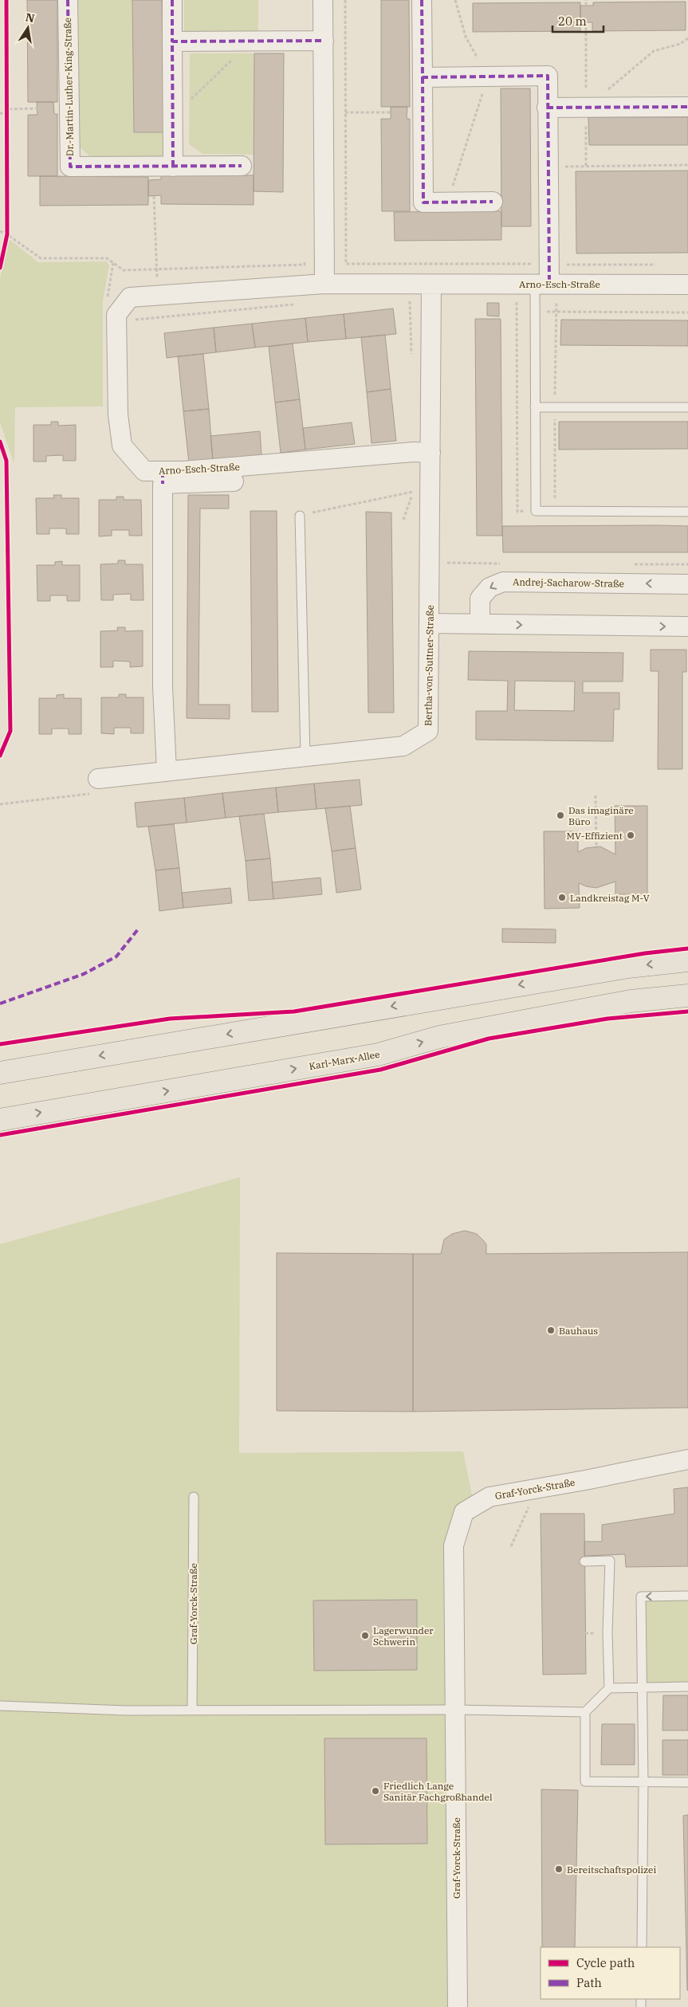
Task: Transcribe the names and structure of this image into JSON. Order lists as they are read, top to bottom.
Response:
{
  "streets": {
    "main road": ["Karl-Marx-Allee"],
    "street": [
      "Dr.-Martin-Luther-King-Straße",
      "Arno-Esch-Straße",
      "Andrej-Sacharow-Straße",
      "Bertha-von-Suttner-Straße",
      "Graf-Yorck-Straße"
    ]
  },
  "crossings": [
    ["Arno-Esch-Straße", "Bertha-von-Suttner-Straße"]
  ],
  "places": [
    "Das imaginäre Büro",
    "MV-Effizient",
    "Landkreistag M-V",
    "Bauhaus",
    "Lagerwunder Schwerin",
    "Friedlich Lange Sanitär Fachgroßhandel",
    "Bereitschaftspolizei"
  ],
  "legend": ["Cycle path", "Path"],
  "scale_bar": "20 m",
  "north": "top"
}
